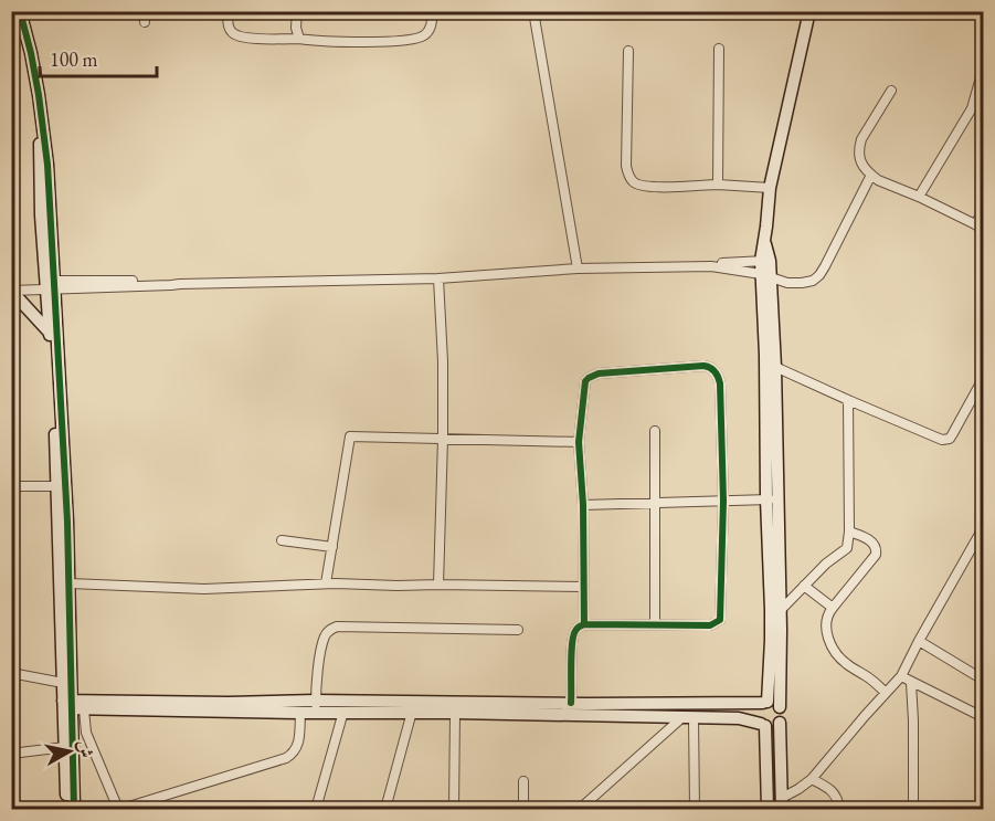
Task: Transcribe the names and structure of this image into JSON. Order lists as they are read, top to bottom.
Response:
{
  "scale_bar": "100 m",
  "north": "right"
}
